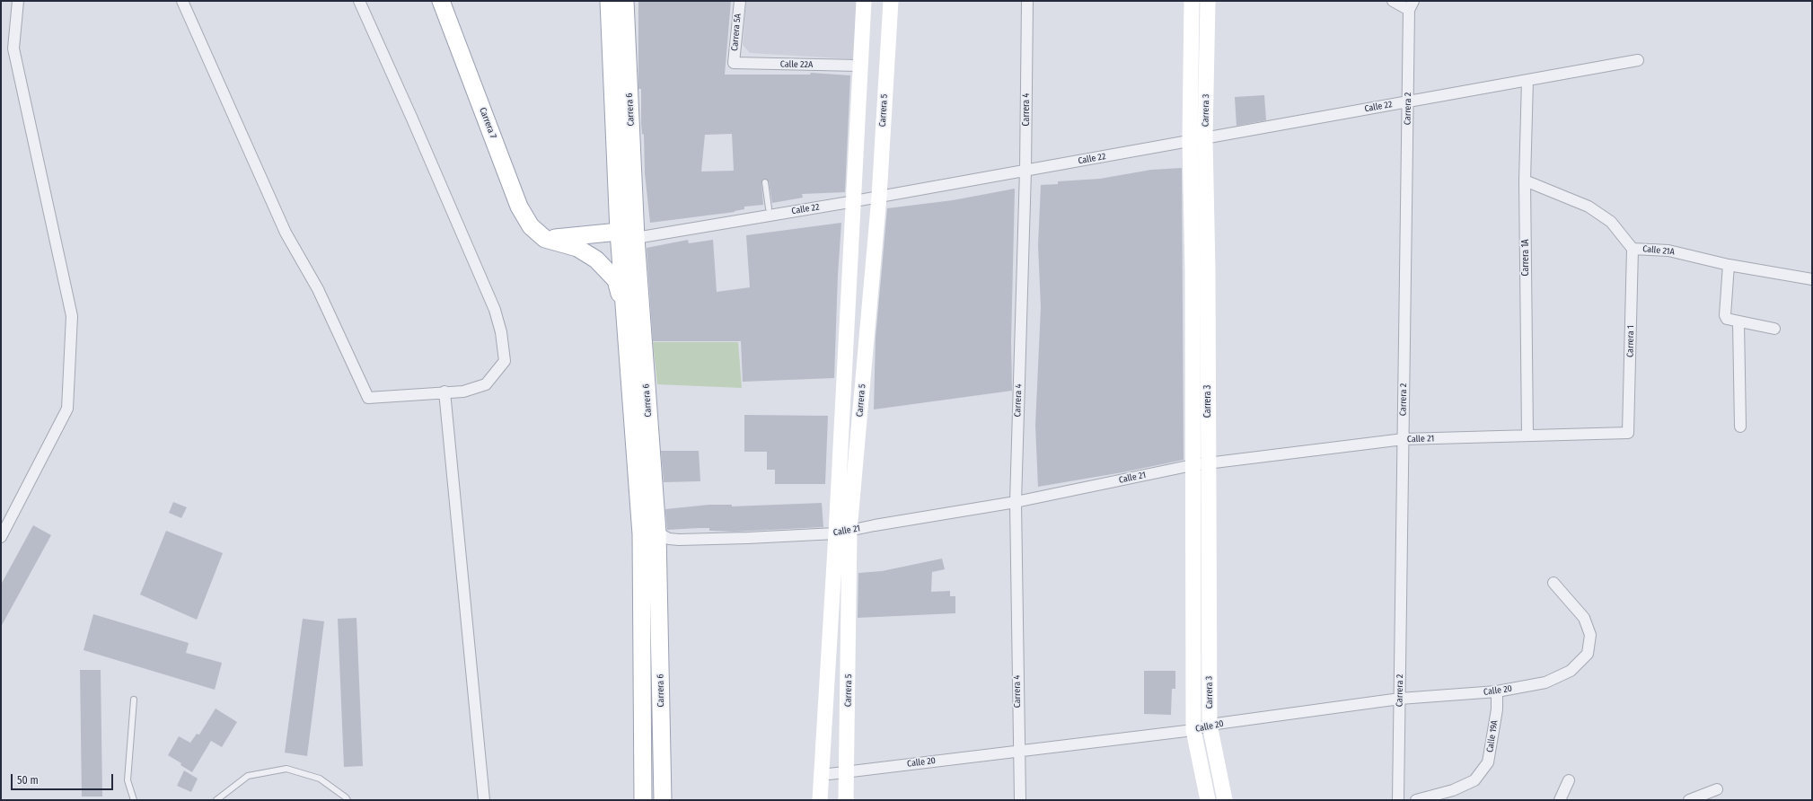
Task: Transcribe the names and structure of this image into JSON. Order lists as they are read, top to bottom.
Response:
{
  "streets": {
    "main road": ["Calle 22", "Carrera 6", "Carrera 7"],
    "street": [
      "Carrera 5A",
      "Calle 22A",
      "Carrera 2",
      "Carrera 4",
      "Carrera 5",
      "Carrera 3",
      "Calle 21A",
      "Carrera 1A",
      "Carrera 1",
      "Calle 21",
      "Calle 20",
      "Calle 19A"
    ]
  },
  "crossings": [
    ["Carrera 5A", "Calle 22A"],
    ["Calle 22A", "Carrera 5"],
    ["Calle 22", "Carrera 2"],
    ["Calle 22", "Carrera 6"],
    ["Calle 22", "Carrera 4"],
    ["Calle 22", "Carrera 5"],
    ["Calle 22", "Carrera 3"],
    ["Calle 22", "Carrera 7"],
    ["Calle 22", "Carrera 1A"],
    ["Carrera 2", "Calle 21"],
    ["Carrera 2", "Calle 20"],
    ["Carrera 6", "Calle 21"],
    ["Carrera 4", "Calle 21"],
    ["Carrera 4", "Calle 20"],
    ["Carrera 5", "Calle 21"],
    ["Carrera 5", "Calle 20"],
    ["Carrera 3", "Calle 21"],
    ["Carrera 3", "Calle 20"],
    ["Calle 21A", "Carrera 1A"],
    ["Calle 21A", "Carrera 1"],
    ["Carrera 1A", "Calle 21"],
    ["Carrera 1", "Calle 21"],
    ["Calle 20", "Calle 19A"]
  ],
  "scale_bar": "50 m"
}
